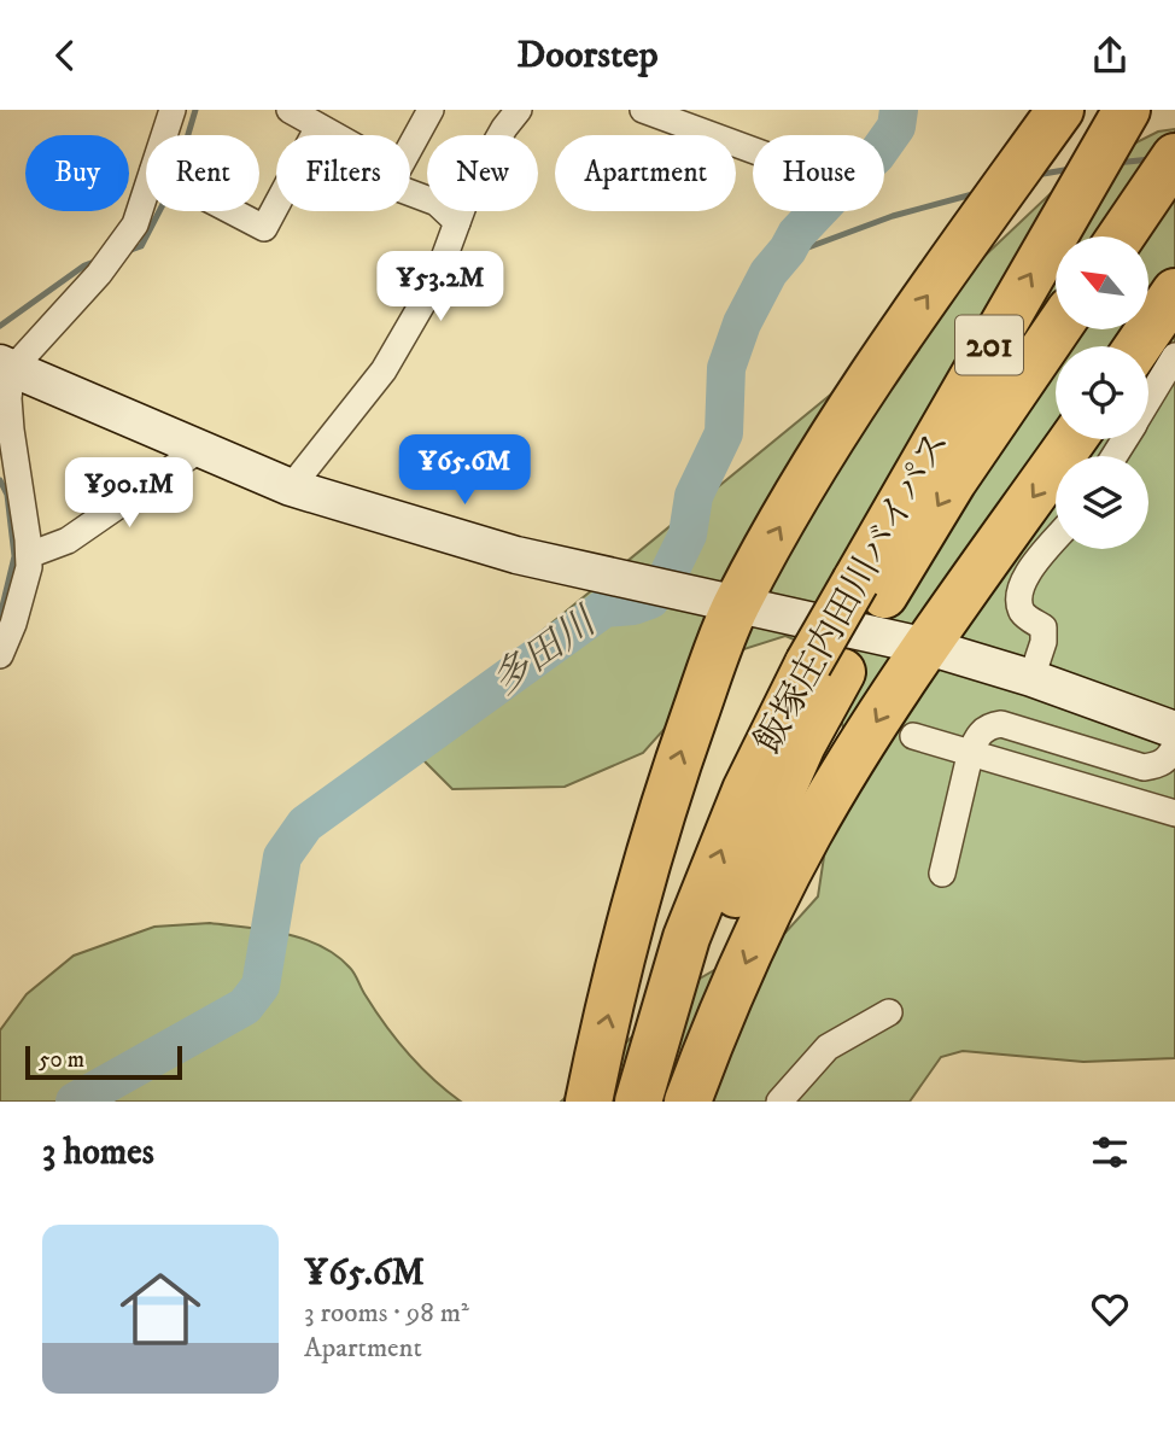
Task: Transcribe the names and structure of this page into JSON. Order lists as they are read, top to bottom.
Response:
{
  "streets": {
    "highway": ["201", "飯塚庄内田川バイパス"]
  },
  "water": ["多田川"],
  "scale_bar": "50 m",
  "north": "top left",
  "page": {
    "header": "Doorstep",
    "chip": [
      "Buy",
      "Rent",
      "Filters",
      "New",
      "Apartment",
      "House"
    ],
    "price": ["¥53.2M", "¥65.6M", "¥90.1M"],
    "scale": "50 m",
    "heading": "3 homes",
    "list": [
      {
        "name": "¥65.6M",
        "note": "3 rooms · 98 m² · Apartment"
      }
    ]
  }
}
